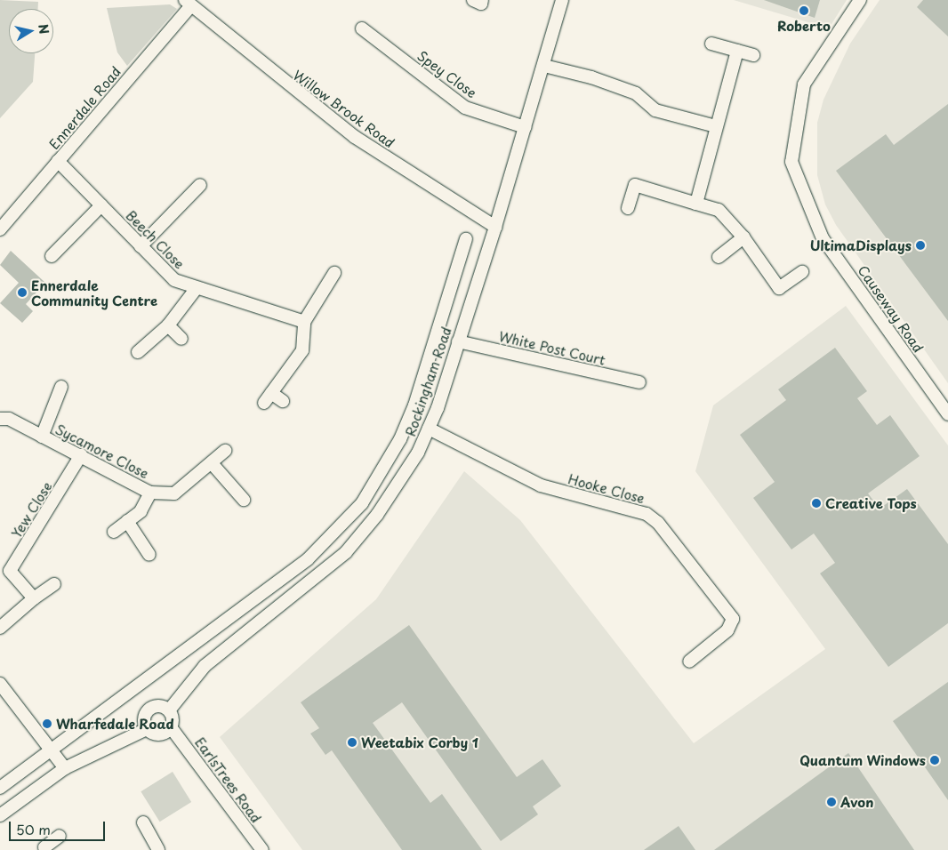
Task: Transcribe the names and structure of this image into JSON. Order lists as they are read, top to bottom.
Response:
{
  "streets": {
    "street": [
      "Spey Close",
      "Ennerdale Road",
      "Willow Brook Road",
      "Beech Close",
      "Causeway Road",
      "White Post Court",
      "Rockingham Road",
      "Sycamore Close",
      "Hooke Close",
      "Yew Close",
      "EarlsTrees Road"
    ]
  },
  "crossings": [
    ["Spey Close", "Rockingham Road"],
    ["Ennerdale Road", "Willow Brook Road"],
    ["Ennerdale Road", "Beech Close"],
    ["Willow Brook Road", "Rockingham Road"],
    ["White Post Court", "Rockingham Road"],
    ["Rockingham Road", "Hooke Close"],
    ["Rockingham Road", "EarlsTrees Road"],
    ["Sycamore Close", "Yew Close"]
  ],
  "places": [
    "Roberto",
    "UltimaDisplays",
    "Ennerdale Community Centre",
    "Creative Tops",
    "Wharfedale Road",
    "Weetabix Corby 1",
    "Quantum Windows",
    "Avon"
  ],
  "scale_bar": "50 m",
  "north": "right"
}
